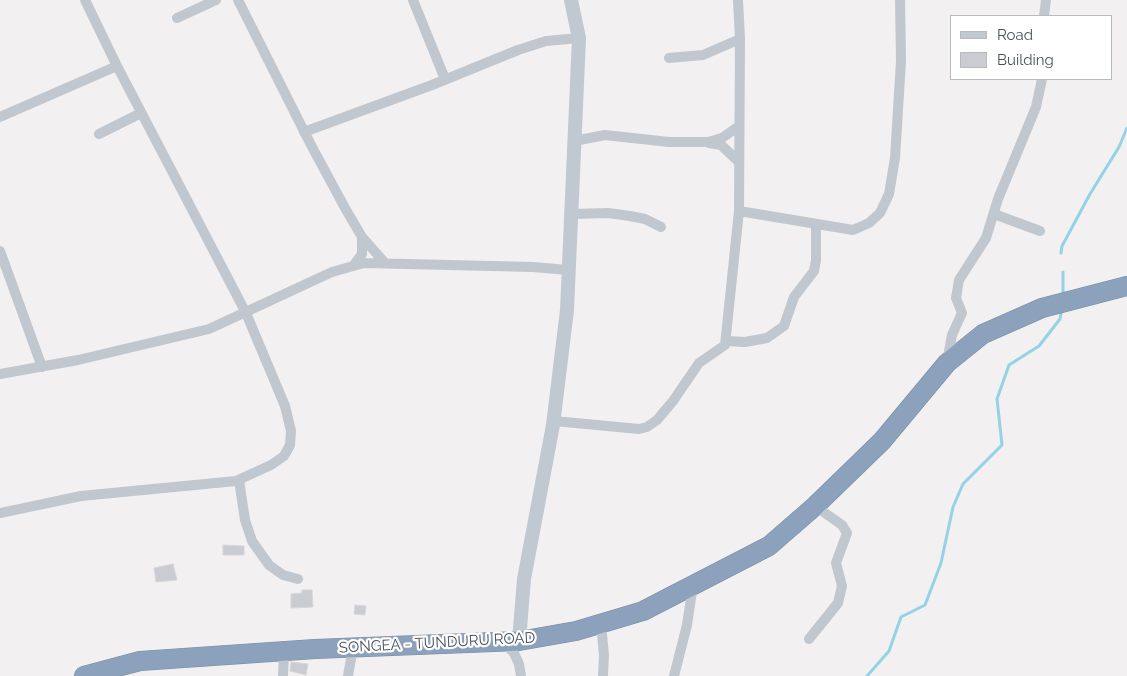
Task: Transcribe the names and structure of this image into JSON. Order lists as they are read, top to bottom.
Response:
{
  "streets": {
    "highway": ["SONGEA - TUNDURU ROAD"]
  },
  "legend": ["Road", "Building"]
}
